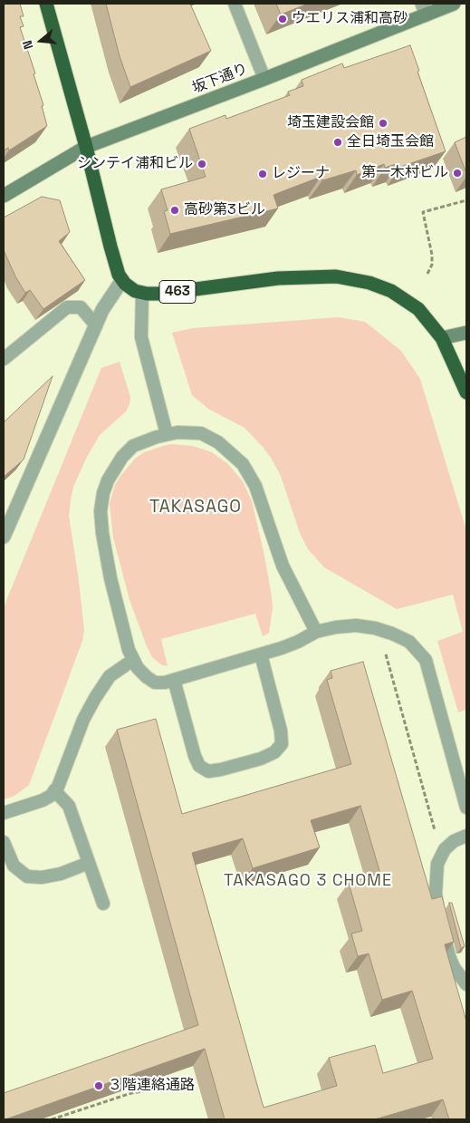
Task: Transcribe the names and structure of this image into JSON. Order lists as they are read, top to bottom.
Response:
{
  "streets": {
    "highway": ["463"],
    "street": ["坂下通り"]
  },
  "districts": ["TAKASAGO", "TAKASAGO 3 CHOME"],
  "places": [
    "ウエリス浦和高砂",
    "埼玉建設会館",
    "全日埼玉会館",
    "シンテイ浦和ビル",
    "第一木村ビル",
    "レジーナ",
    "高砂第3ビル",
    "３階連絡通路"
  ],
  "north": "left"
}
